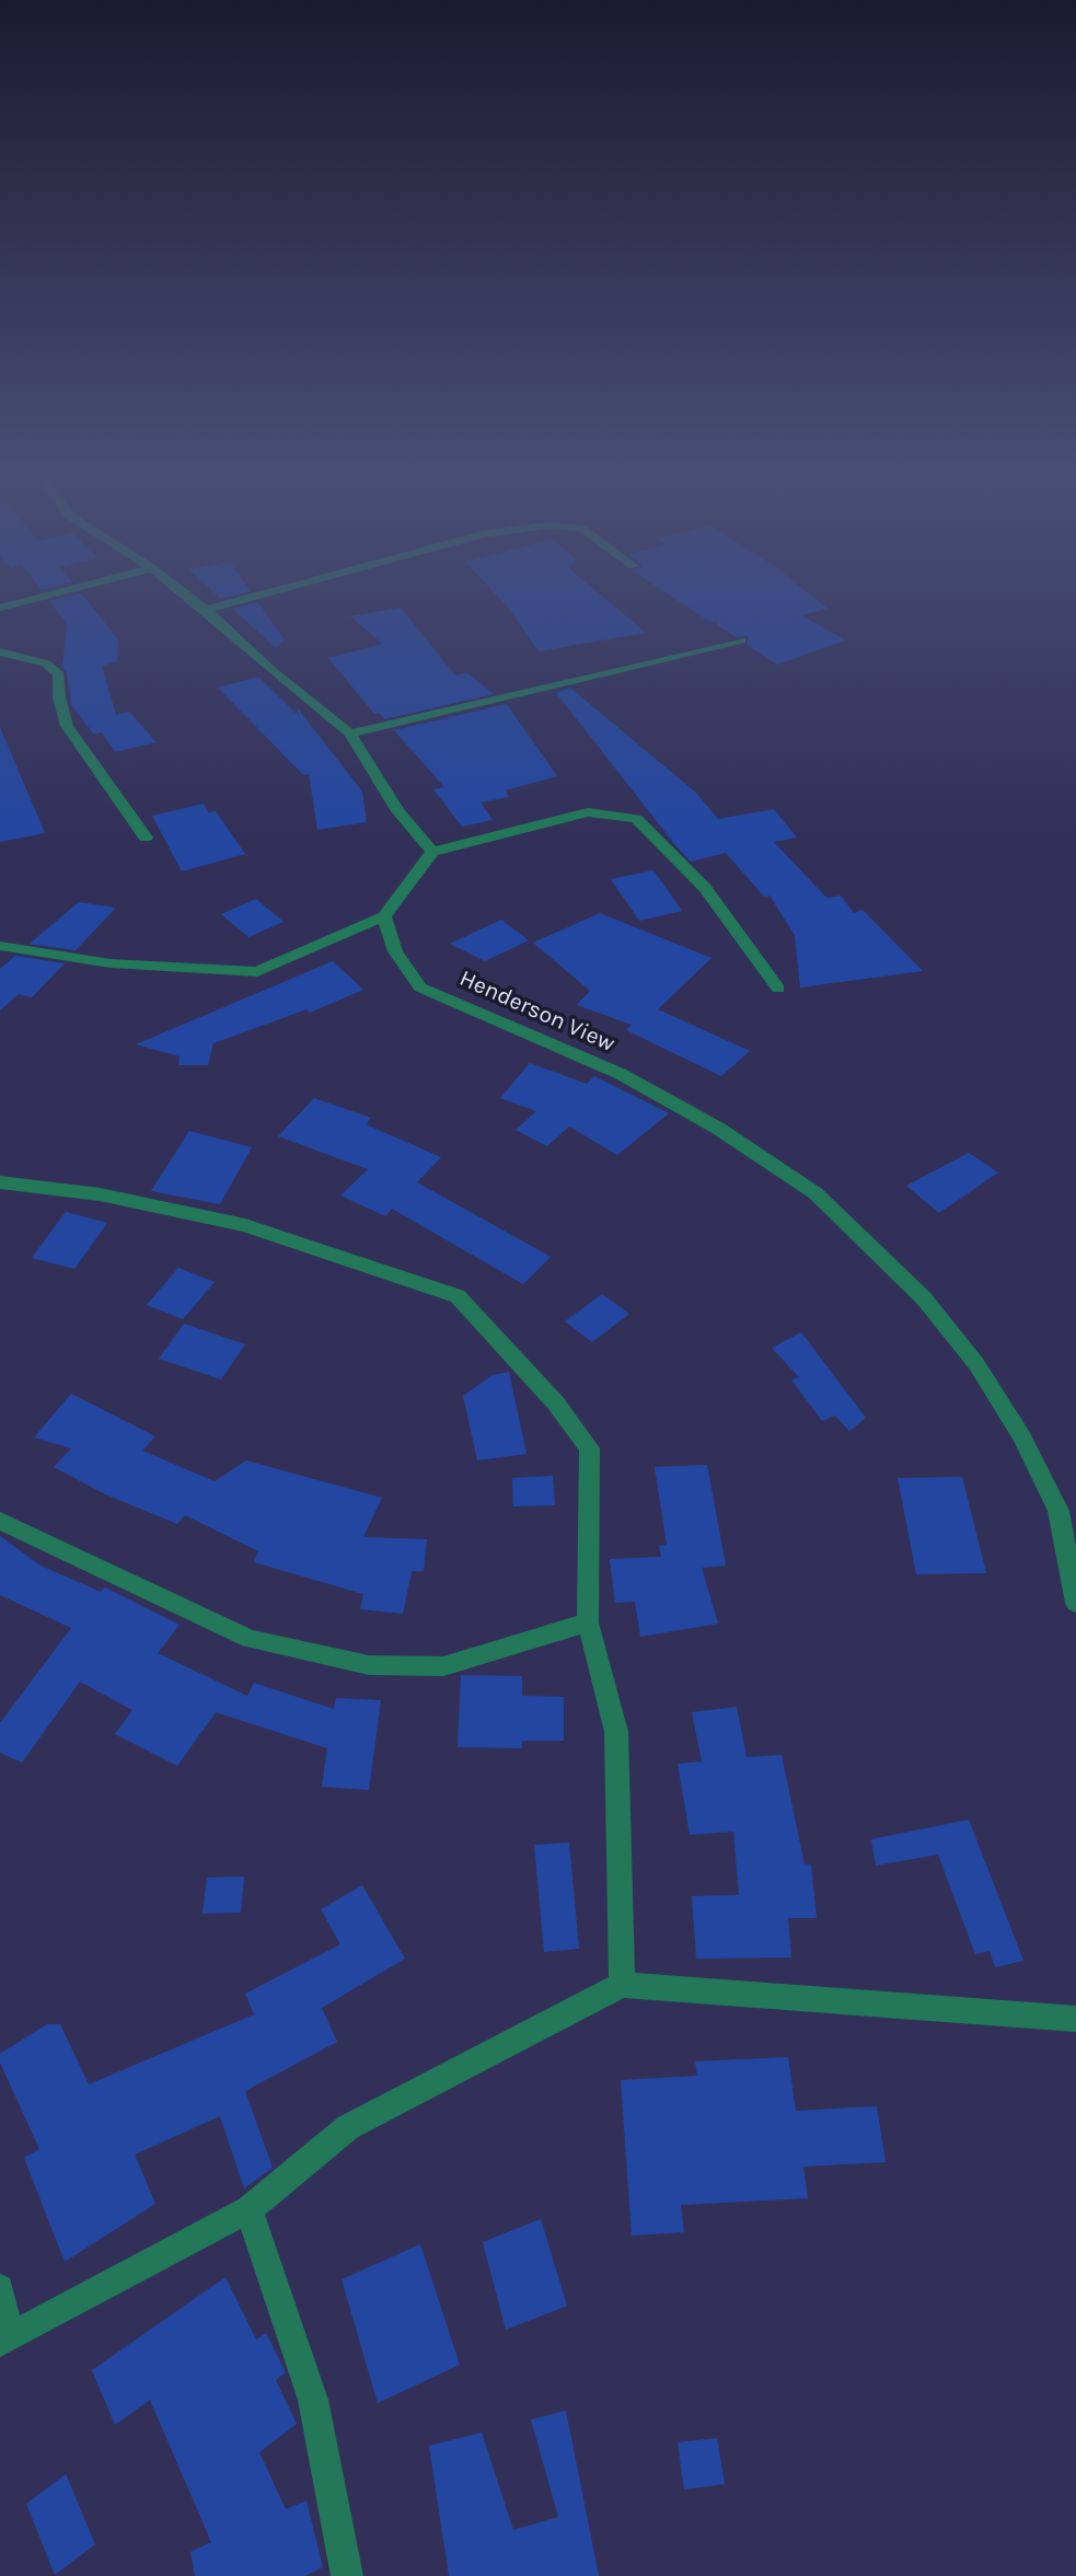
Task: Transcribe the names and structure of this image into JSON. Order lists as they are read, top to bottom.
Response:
{
  "streets": {
    "street": ["Henderson View"]
  }
}
